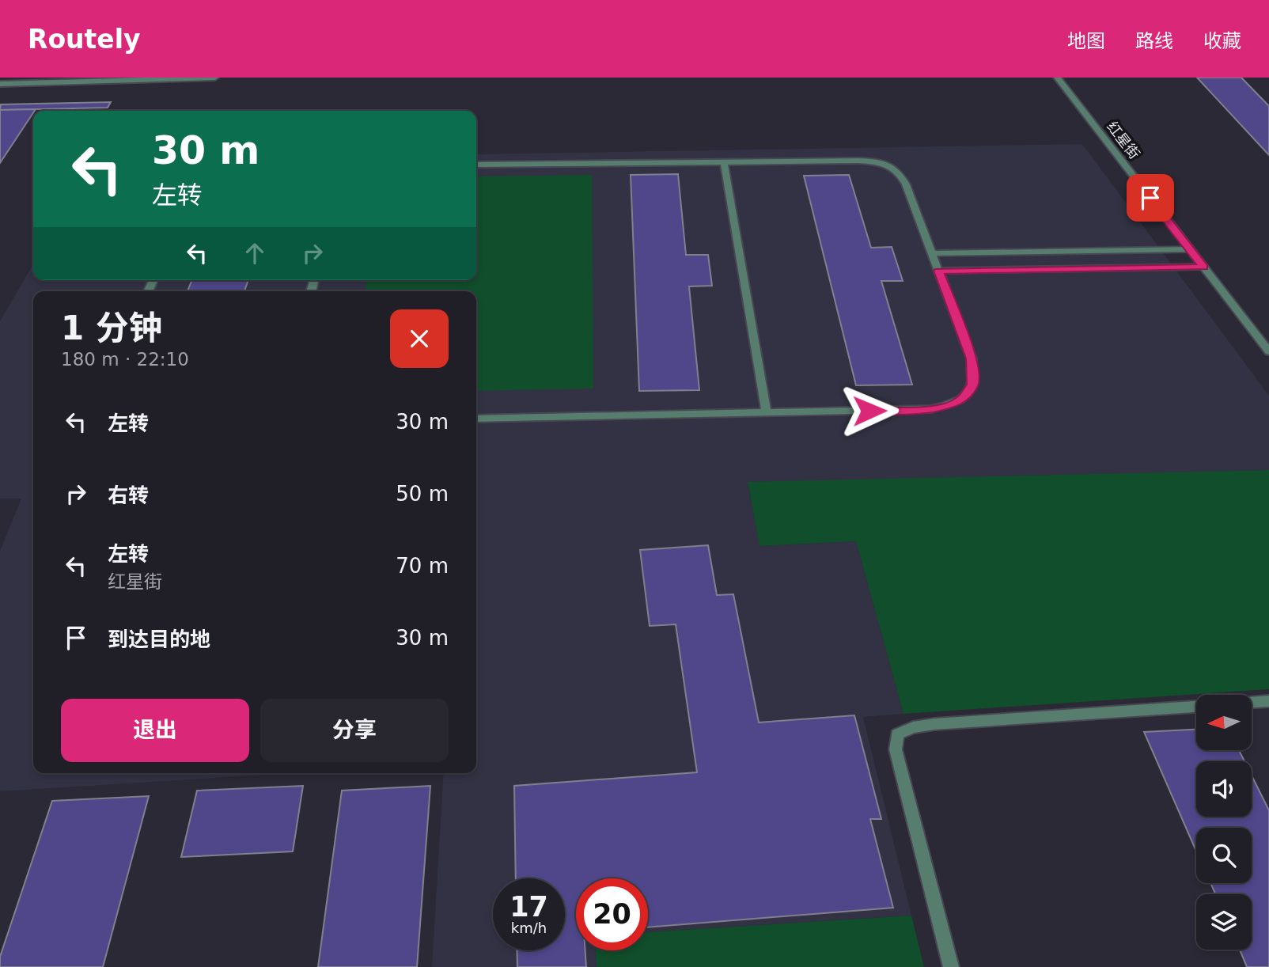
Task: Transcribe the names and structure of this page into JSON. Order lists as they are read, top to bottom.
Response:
{
  "streets": {
    "street": ["红星街"]
  },
  "north": "left",
  "page": {
    "header": "Routely",
    "nav": ["地图", "路线", "收藏"],
    "turn": ["30 m", "左转"],
    "heading": ["1 分钟", "180 m · 22:10"],
    "list": [
      {
        "name": "左转",
        "value": "30 m"
      },
      {
        "name": "右转",
        "value": "50 m"
      },
      {
        "name": "左转",
        "note": "红星街",
        "value": "70 m"
      },
      {
        "name": "到达目的地",
        "value": "30 m"
      }
    ],
    "buttons": ["退出", "分享"],
    "speed": "17 km/h",
    "limit": "20"
  }
}
